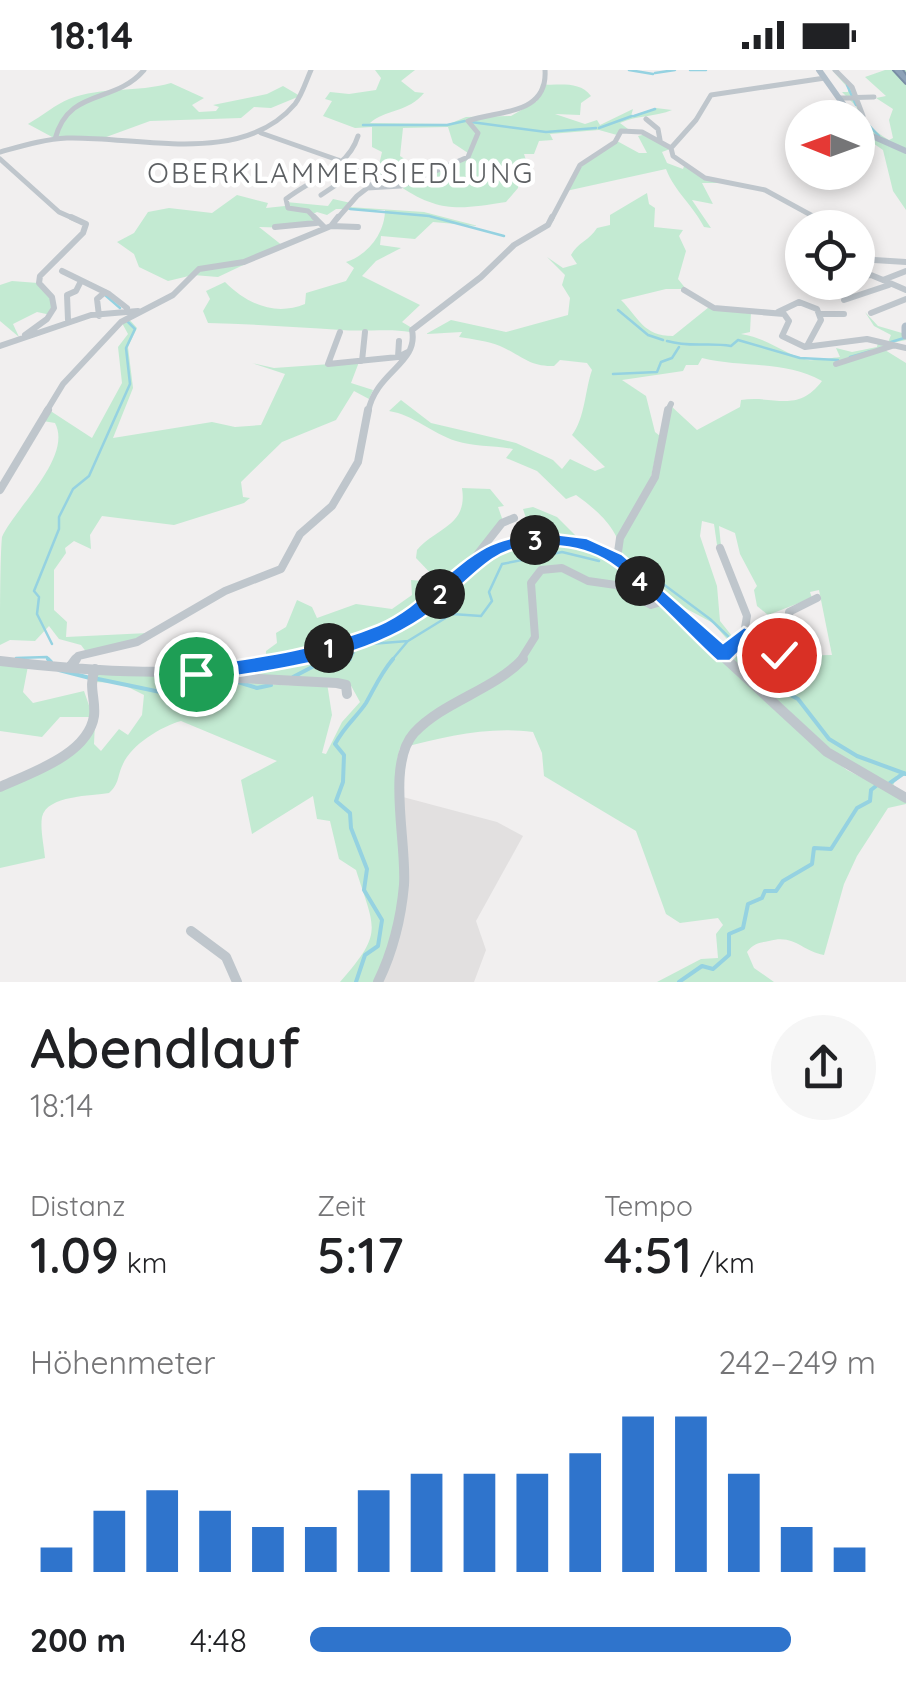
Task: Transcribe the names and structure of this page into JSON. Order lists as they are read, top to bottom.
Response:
{
  "districts": ["OBERKLAMMERSIEDLUNG"],
  "north": "left",
  "page": {
    "status": "18:14",
    "pins": [
      "3",
      "4",
      "2",
      "1"
    ],
    "heading": ["Abendlauf", "18:14"],
    "stats": [
      ["Distanz", "1.09 km"],
      ["Zeit", "5:17"],
      ["Tempo", "4:51 /km"]
    ],
    "chart": ["Höhenmeter", "242–249 m"],
    "list": [
      {
        "name": "200 m",
        "note": "4:48"
      }
    ]
  }
}
